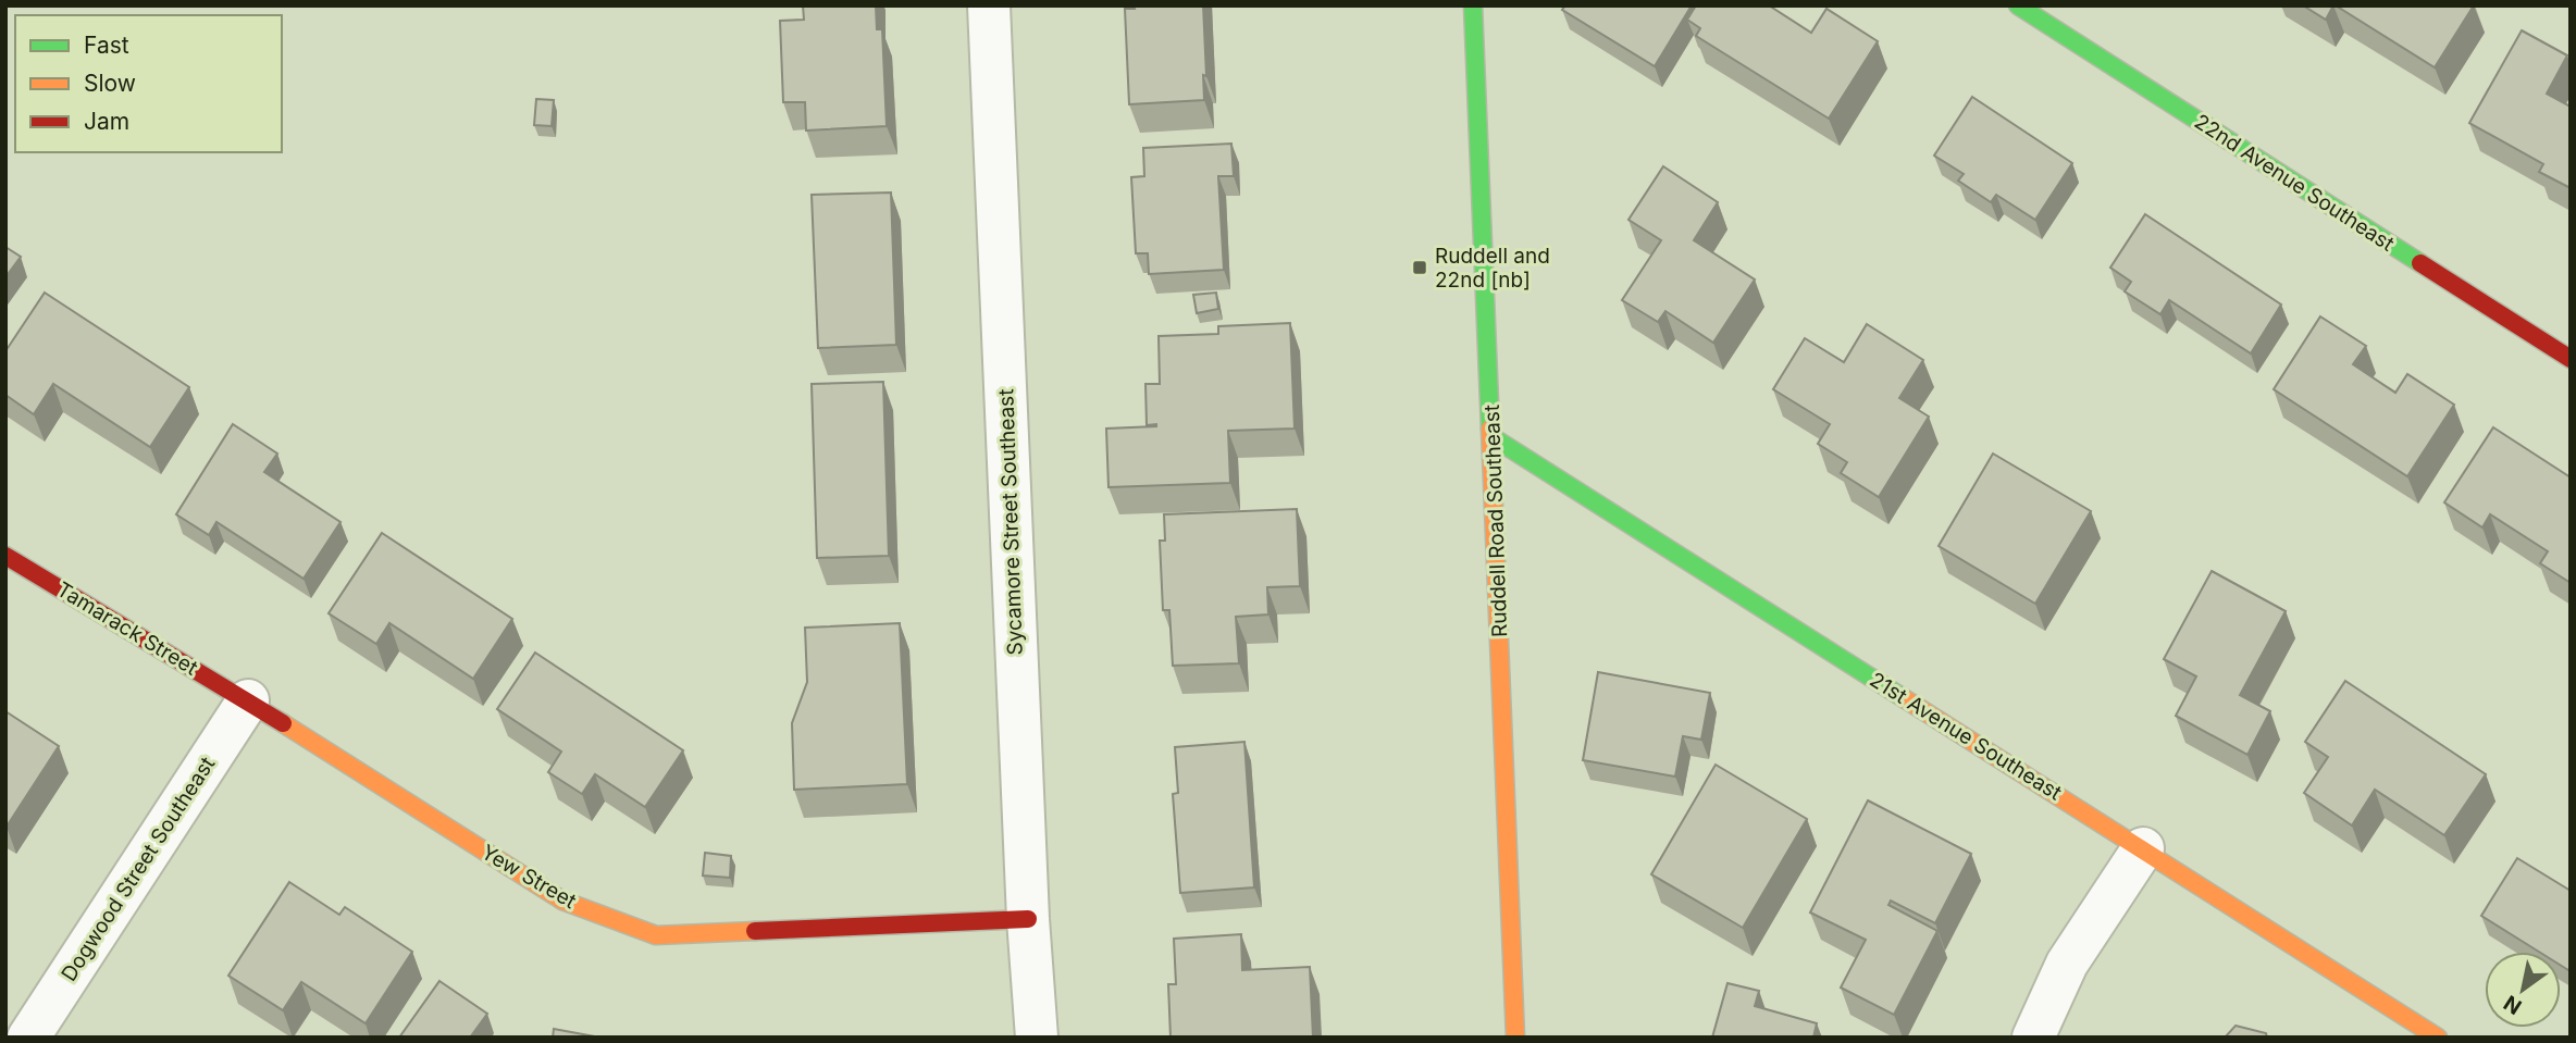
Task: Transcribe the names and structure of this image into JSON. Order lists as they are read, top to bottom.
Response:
{
  "streets": {
    "street": [
      "22nd Avenue Southeast",
      "Ruddell Road Southeast",
      "Sycamore Street Southeast",
      "Tamarack Street",
      "21st Avenue Southeast",
      "Dogwood Street Southeast",
      "Yew Street"
    ]
  },
  "crossings": [
    ["Ruddell Road Southeast", "21st Avenue Southeast"],
    ["Sycamore Street Southeast", "Yew Street"],
    ["Tamarack Street", "Dogwood Street Southeast"],
    ["Tamarack Street", "Yew Street"],
    ["Dogwood Street Southeast", "Yew Street"]
  ],
  "places": {
    "transit": ["Ruddell and 22nd [nb]"]
  },
  "legend": ["Fast", "Slow", "Jam"],
  "north": "bottom left"
}
